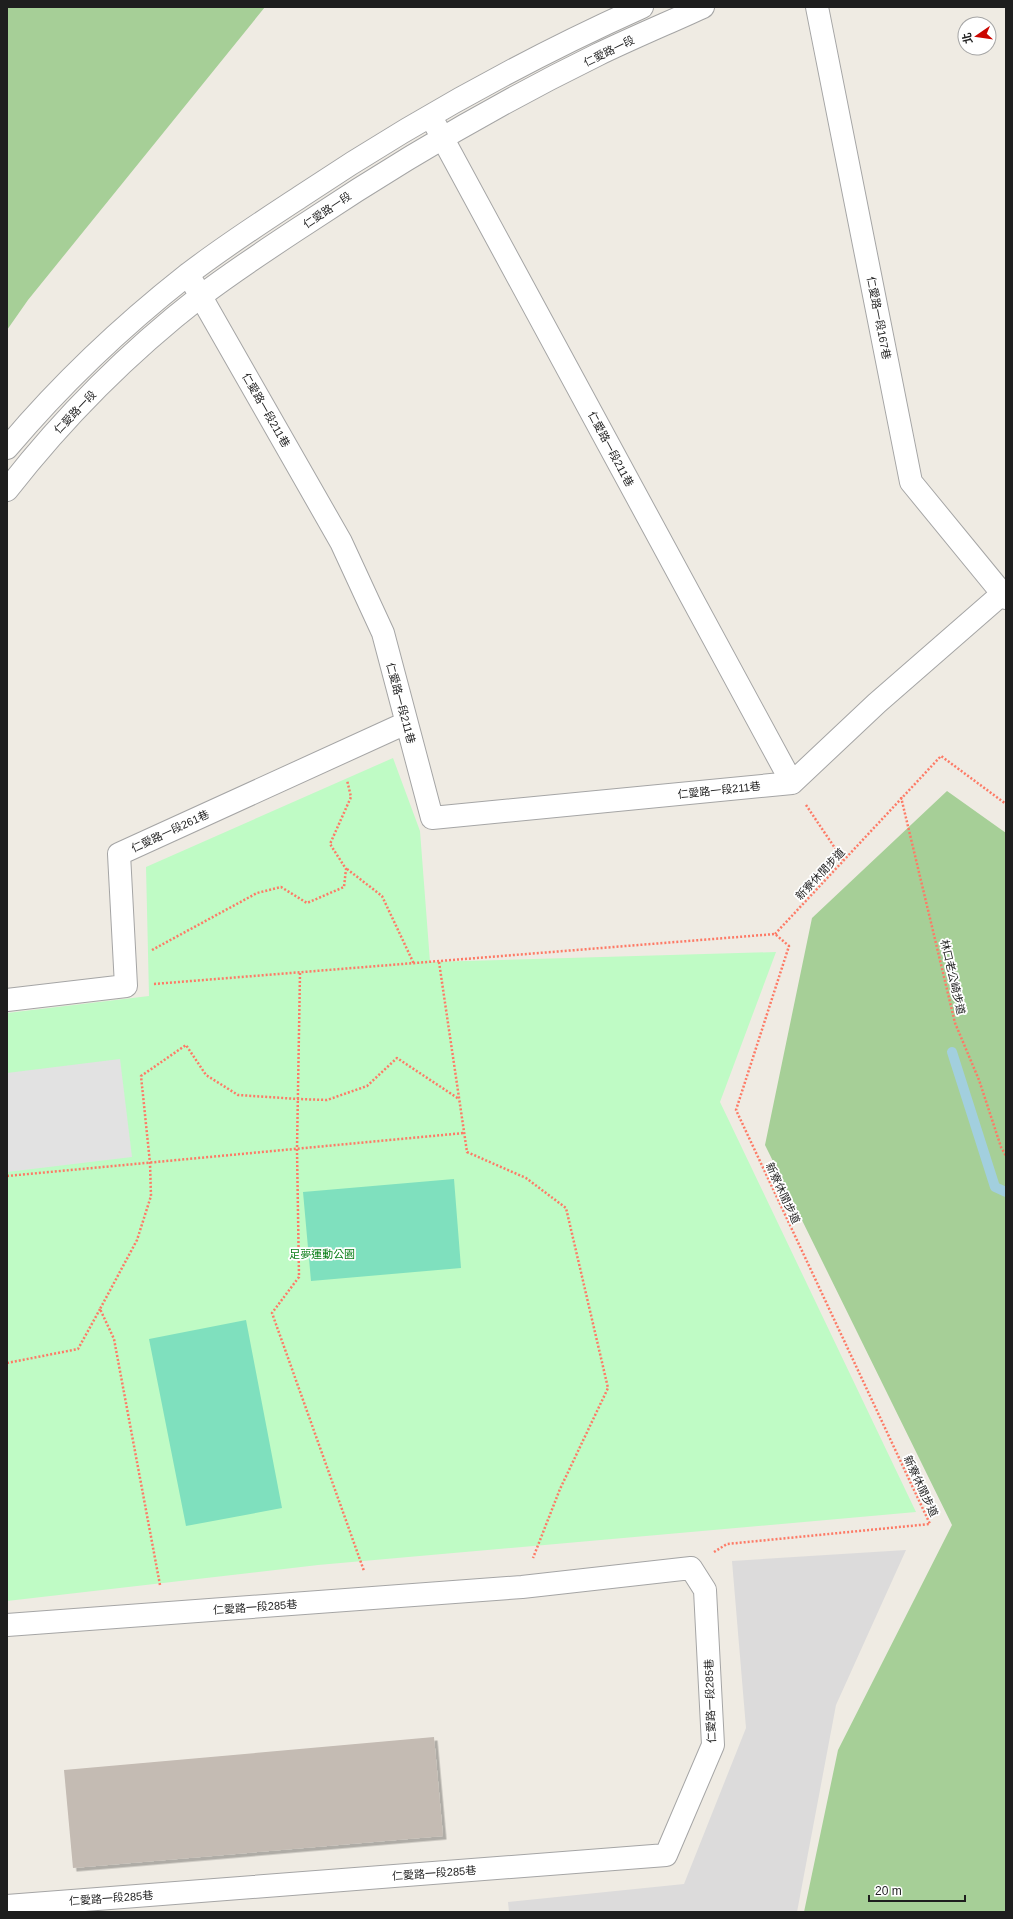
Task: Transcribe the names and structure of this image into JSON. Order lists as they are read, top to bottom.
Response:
{
  "streets": {
    "street": [
      "仁愛路一段",
      "仁愛路一段167巷",
      "仁愛路一段211巷",
      "仁愛路一段261巷",
      "仁愛路一段285巷"
    ],
    "path": ["新寮休閒步道", "林口老公崎步道"]
  },
  "crossings": [
    ["仁愛路一段", "仁愛路一段211巷"],
    ["仁愛路一段211巷", "仁愛路一段261巷"],
    ["新寮休閒步道", "林口老公崎步道"],
    ["新寮休閒步道", "仁愛路一段285巷"]
  ],
  "parks": ["足夢運動公園"],
  "scale_bar": "20 m",
  "north": "left"
}
